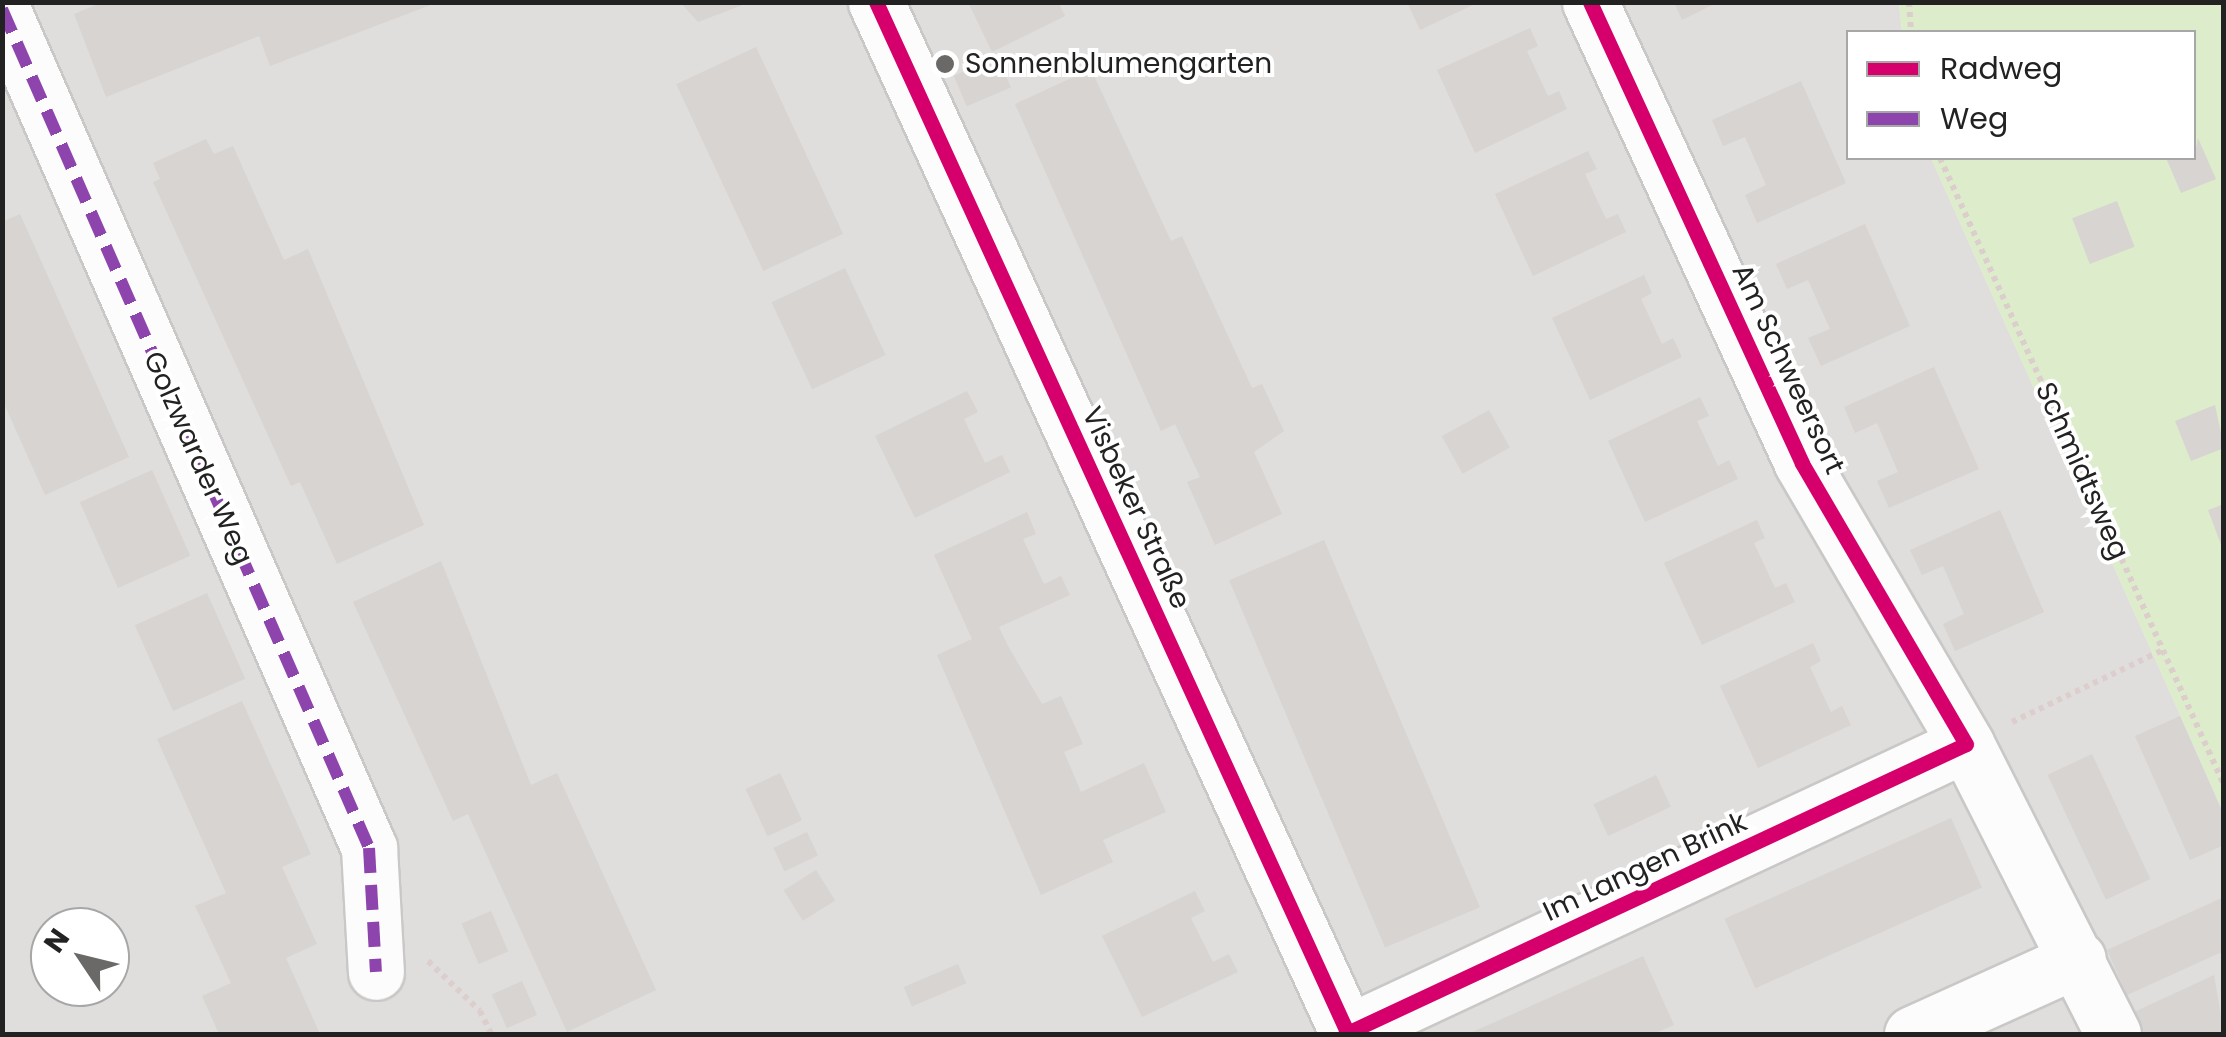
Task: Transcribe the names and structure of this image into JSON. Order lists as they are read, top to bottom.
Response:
{
  "streets": {
    "street": [
      "Am Schweersort",
      "Golzwarder Weg",
      "Visbeker Straße",
      "Im Langen Brink"
    ],
    "path": ["Schmidtsweg"]
  },
  "crossings": [
    ["Am Schweersort", "Im Langen Brink"],
    ["Visbeker Straße", "Im Langen Brink"]
  ],
  "places": ["Sonnenblumengarten"],
  "legend": ["Radweg", "Weg"],
  "north": "top left"
}
